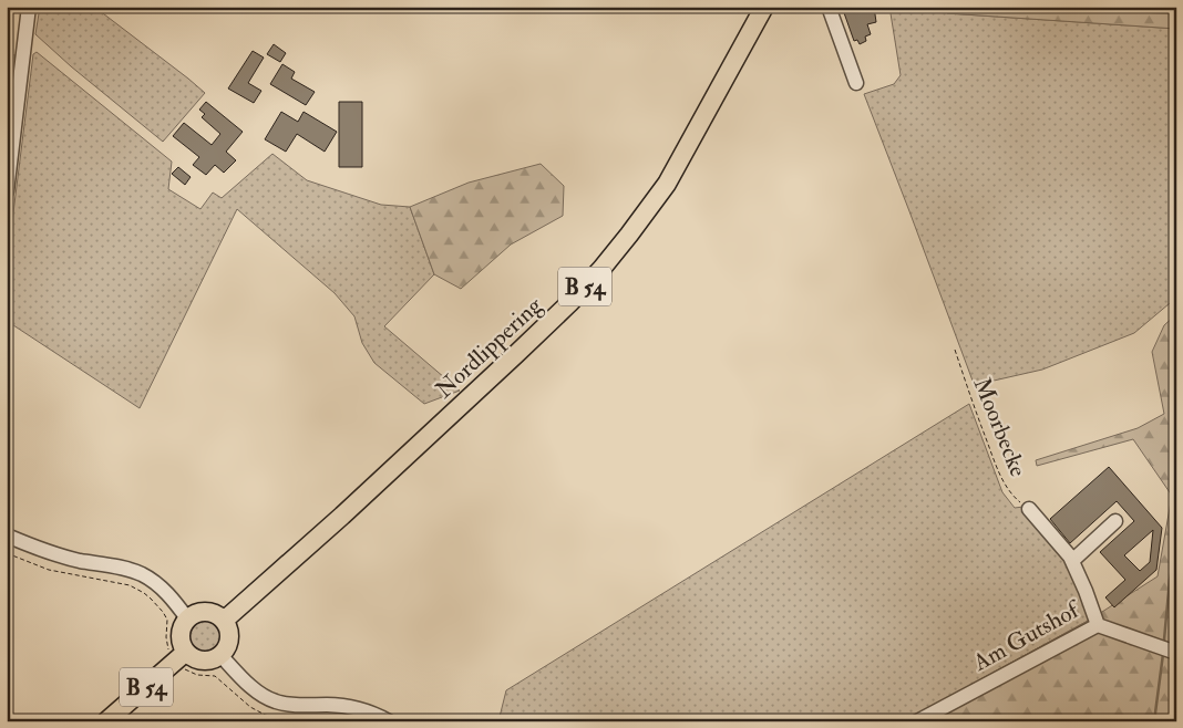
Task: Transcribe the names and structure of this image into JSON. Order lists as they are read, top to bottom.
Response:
{
  "streets": {
    "main road": ["B 54", "Nordlippering"],
    "street": ["Am Gutshof"],
    "path": ["Moorbecke"]
  },
  "crossings": [
    ["B 54", "Nordlippering"],
    ["Moorbecke", "Am Gutshof"]
  ]
}
